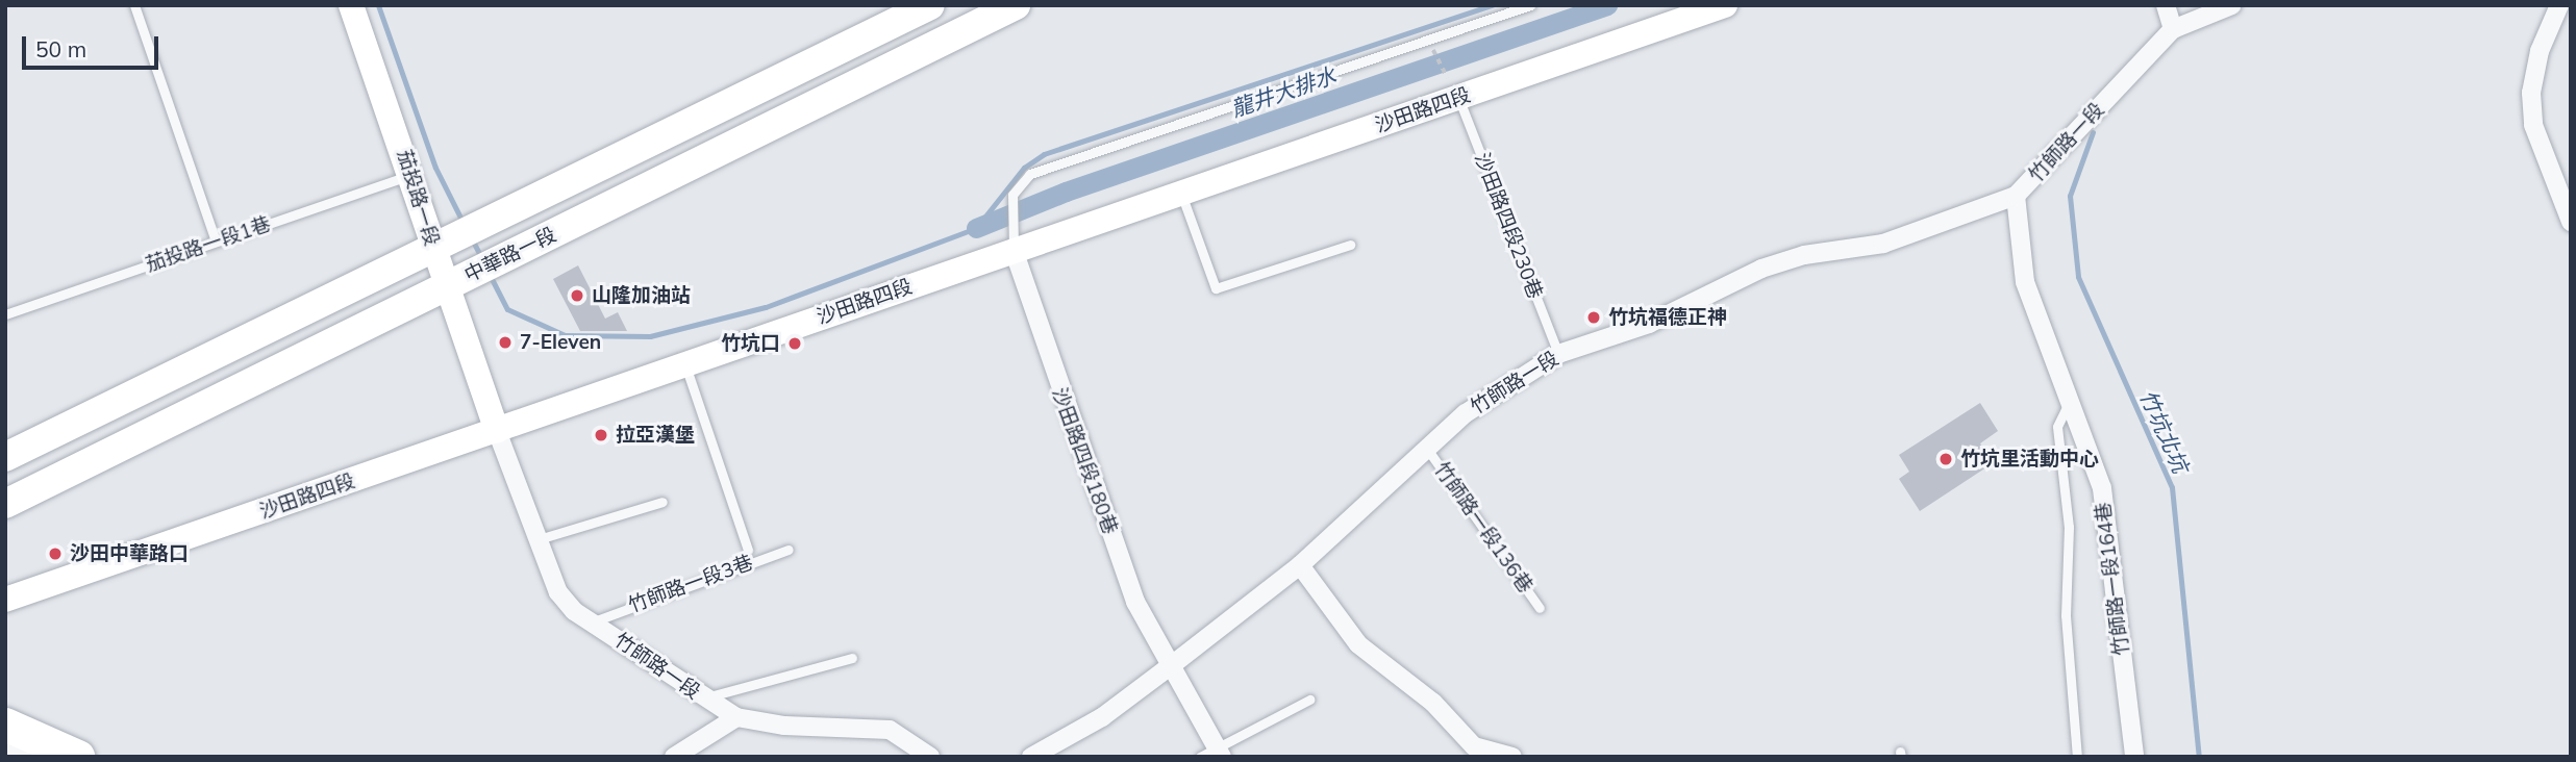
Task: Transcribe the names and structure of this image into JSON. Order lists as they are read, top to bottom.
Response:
{
  "streets": {
    "main road": ["中華路一段"],
    "street": [
      "沙田路四段",
      "竹師路一段",
      "茄投路一段",
      "沙田路四段180巷",
      "竹師路一段164巷"
    ],
    "lane": [
      "沙田路四段230巷",
      "茄投路一段1巷",
      "竹師路一段136巷",
      "竹師路一段3巷"
    ]
  },
  "crossings": [
    ["沙田路四段", "竹師路一段"],
    ["沙田路四段", "茄投路一段"],
    ["沙田路四段", "沙田路四段230巷"],
    ["沙田路四段", "沙田路四段180巷"],
    ["竹師路一段", "茄投路一段"],
    ["竹師路一段", "沙田路四段230巷"],
    ["竹師路一段", "沙田路四段180巷"],
    ["竹師路一段", "竹師路一段136巷"],
    ["竹師路一段", "竹師路一段164巷"],
    ["竹師路一段", "竹師路一段3巷"],
    ["茄投路一段", "茄投路一段1巷"],
    ["茄投路一段", "中華路一段"]
  ],
  "water": ["龍井大排水", "竹坑北坑"],
  "places": [
    "山隆加油站",
    "竹坑福德正神",
    "7-Eleven",
    "竹坑口",
    "拉亞漢堡",
    "竹坑里活動中心",
    "沙田中華路口"
  ],
  "scale_bar": "50 m"
}
